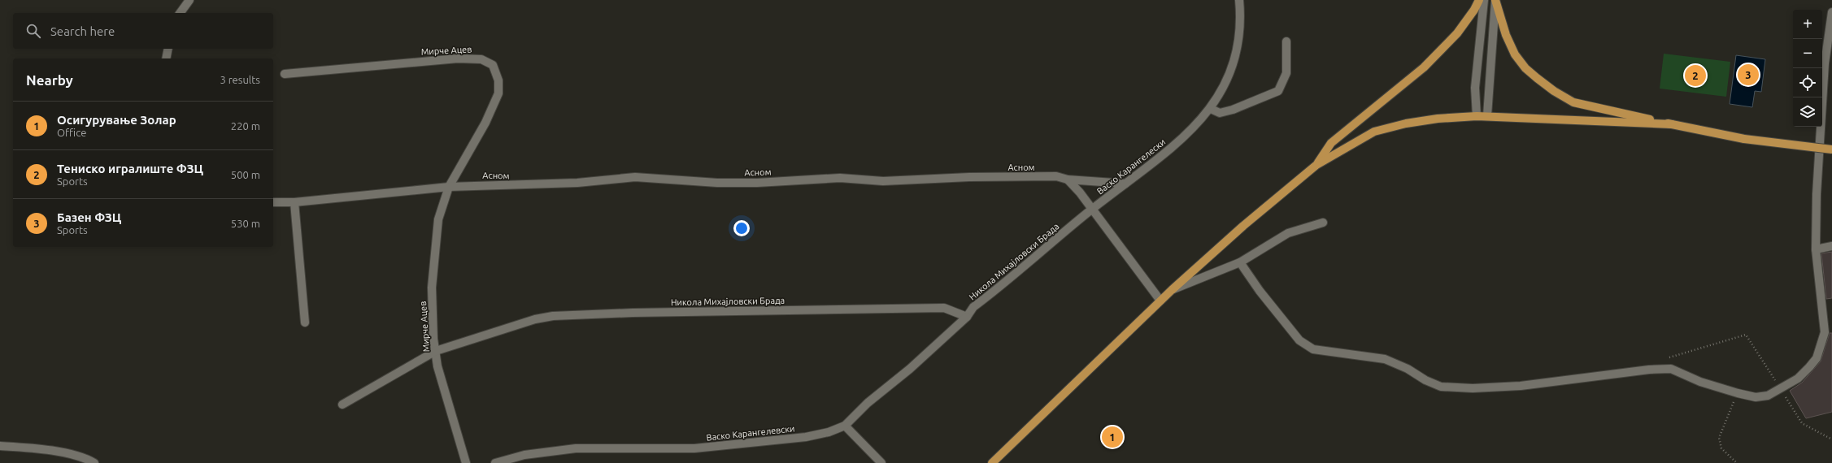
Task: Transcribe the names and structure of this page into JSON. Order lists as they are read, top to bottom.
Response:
{
  "streets": {
    "street": [
      "Мирче Ацев",
      "Васко Карангелески",
      "Асном",
      "Никола Михајловски Брада",
      "Васко Карангелевски"
    ]
  },
  "crossings": [
    ["Мирче Ацев", "Асном"],
    ["Мирче Ацев", "Никола Михајловски Брада"],
    ["Васко Карангелески", "Асном"],
    ["Васко Карангелески", "Никола Михајловски Брада"],
    ["Никола Михајловски Брада", "Васко Карангелевски"]
  ],
  "page": {
    "map_buttons": ["+", "−"],
    "search": "Search here",
    "heading": ["Nearby", "3 results"],
    "pins": ["3", "2", "1"],
    "list": [
      {
        "mark": "1",
        "name": "Осигурување Золар",
        "note": "Office",
        "value": "220 m"
      },
      {
        "mark": "2",
        "name": "Тениско игралиште ФЗЦ",
        "note": "Sports",
        "value": "500 m"
      },
      {
        "mark": "3",
        "name": "Базен ФЗЦ",
        "note": "Sports",
        "value": "530 m"
      }
    ]
  }
}
